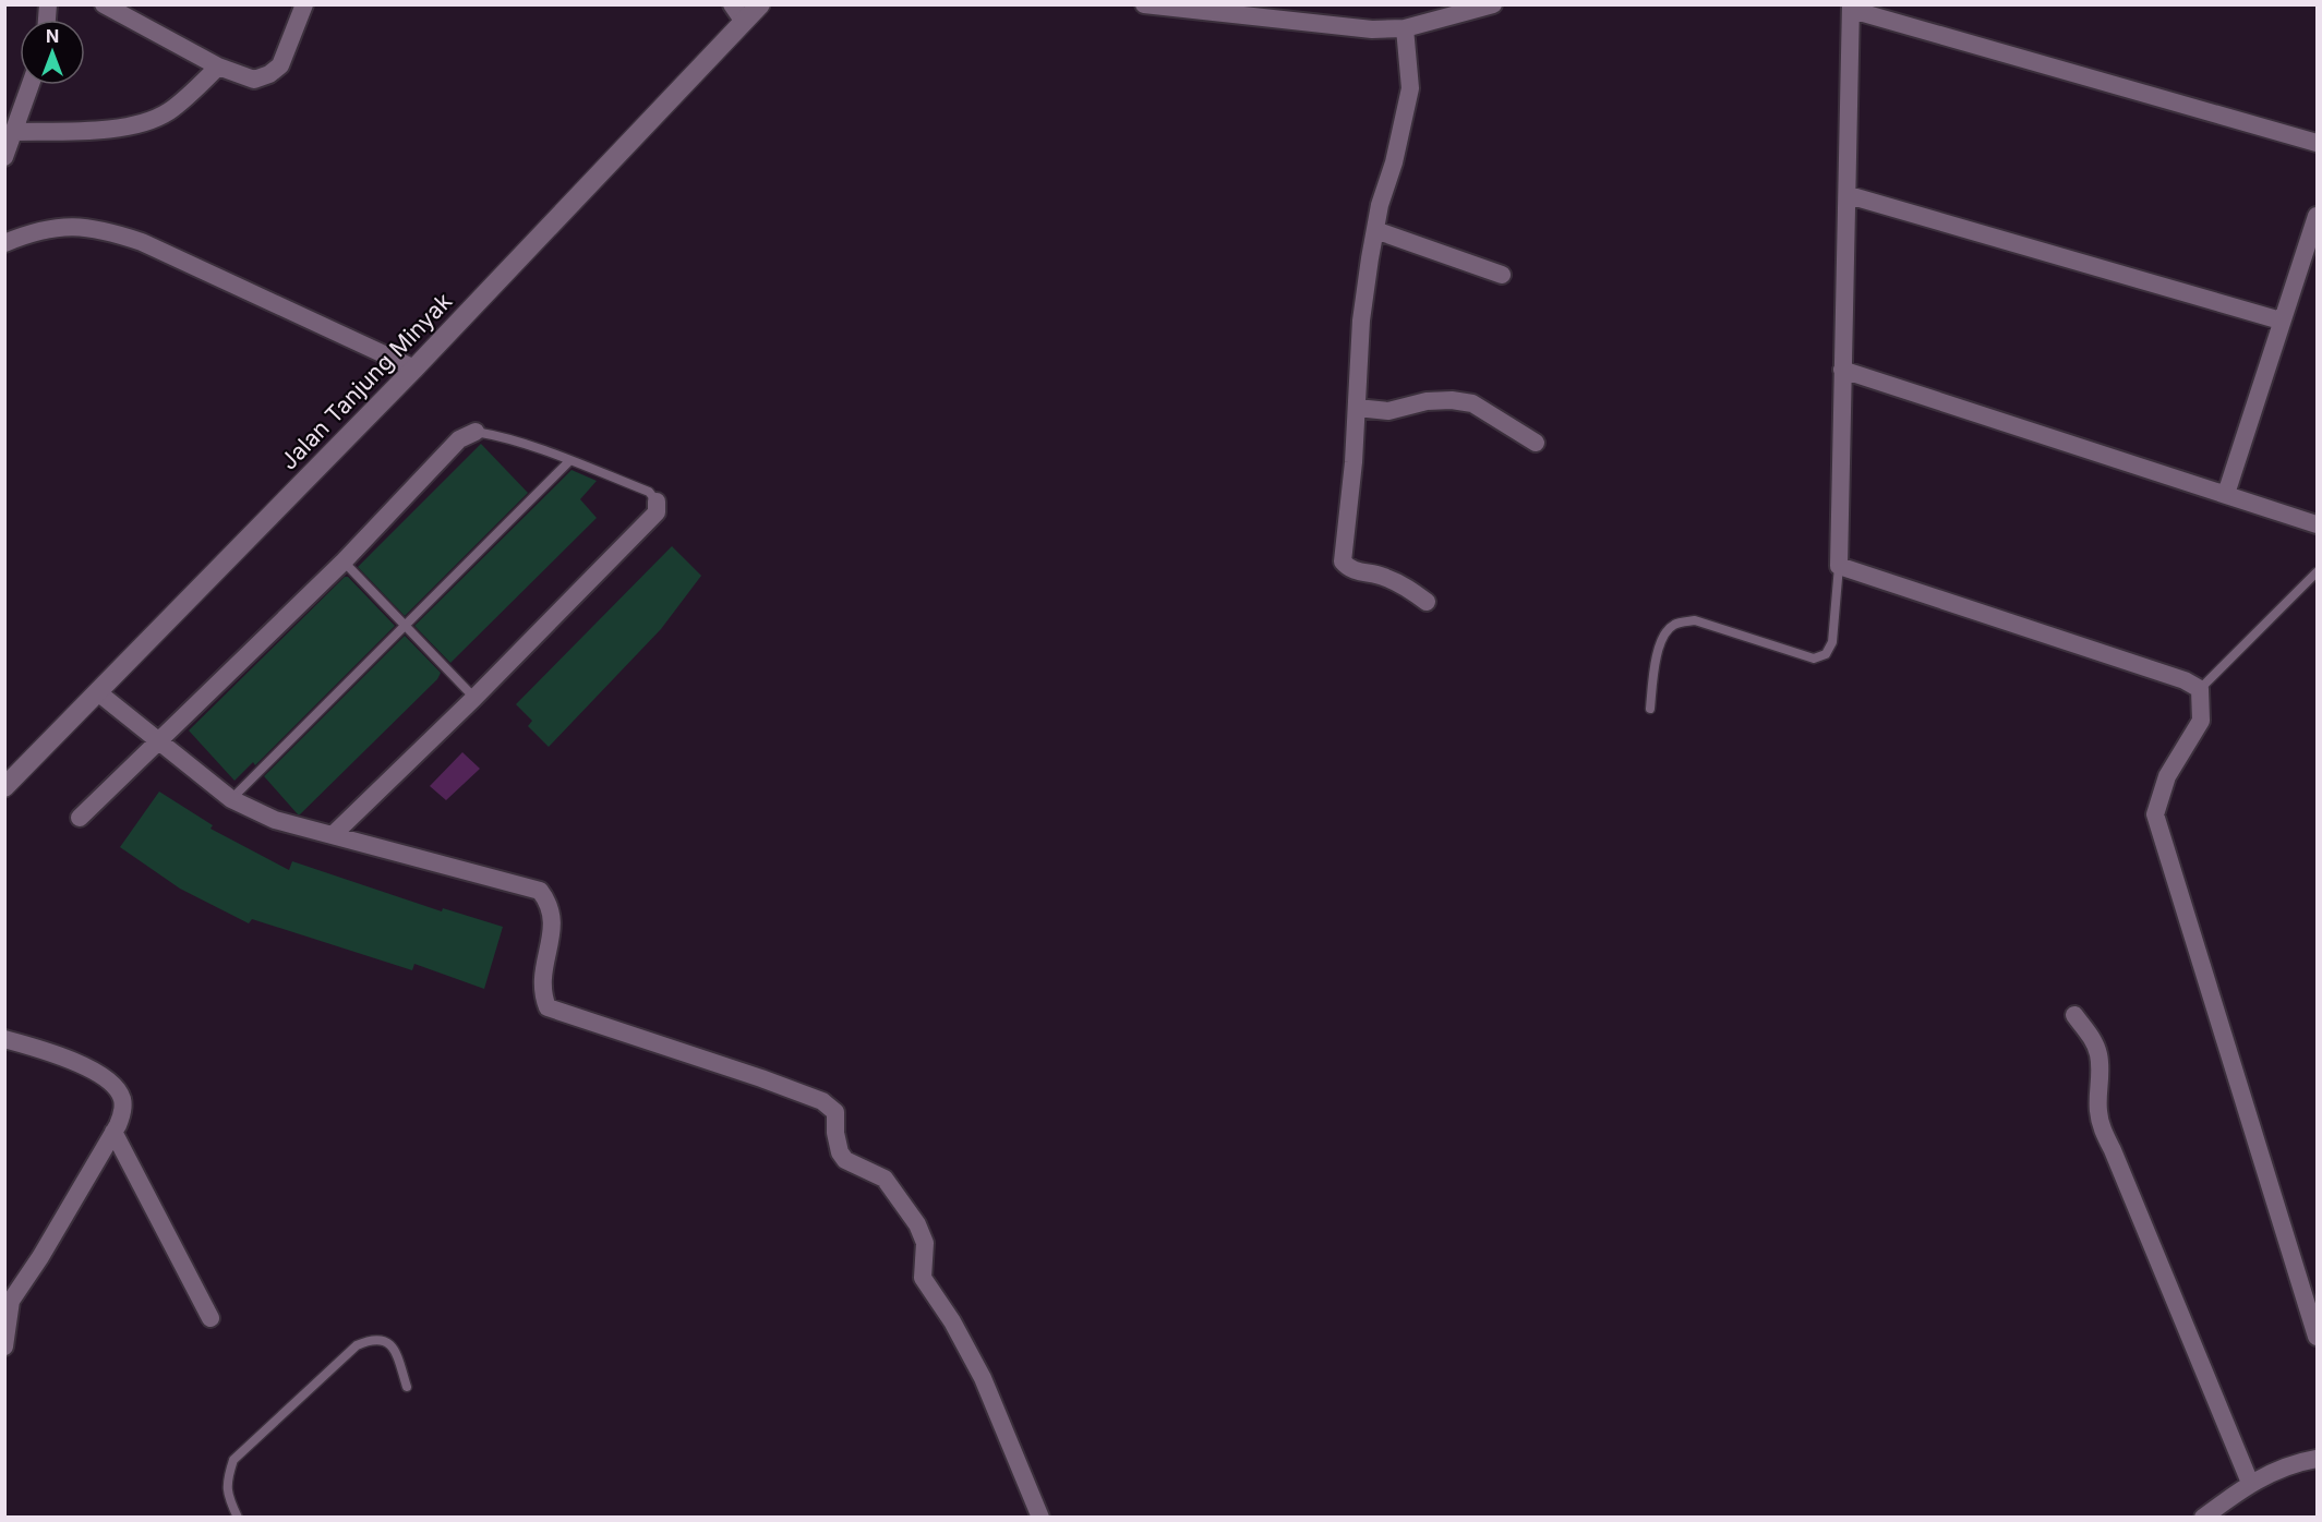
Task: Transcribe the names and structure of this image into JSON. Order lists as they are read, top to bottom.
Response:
{
  "streets": {
    "main road": ["Jalan Tanjung Minyak"]
  },
  "north": "top"
}
